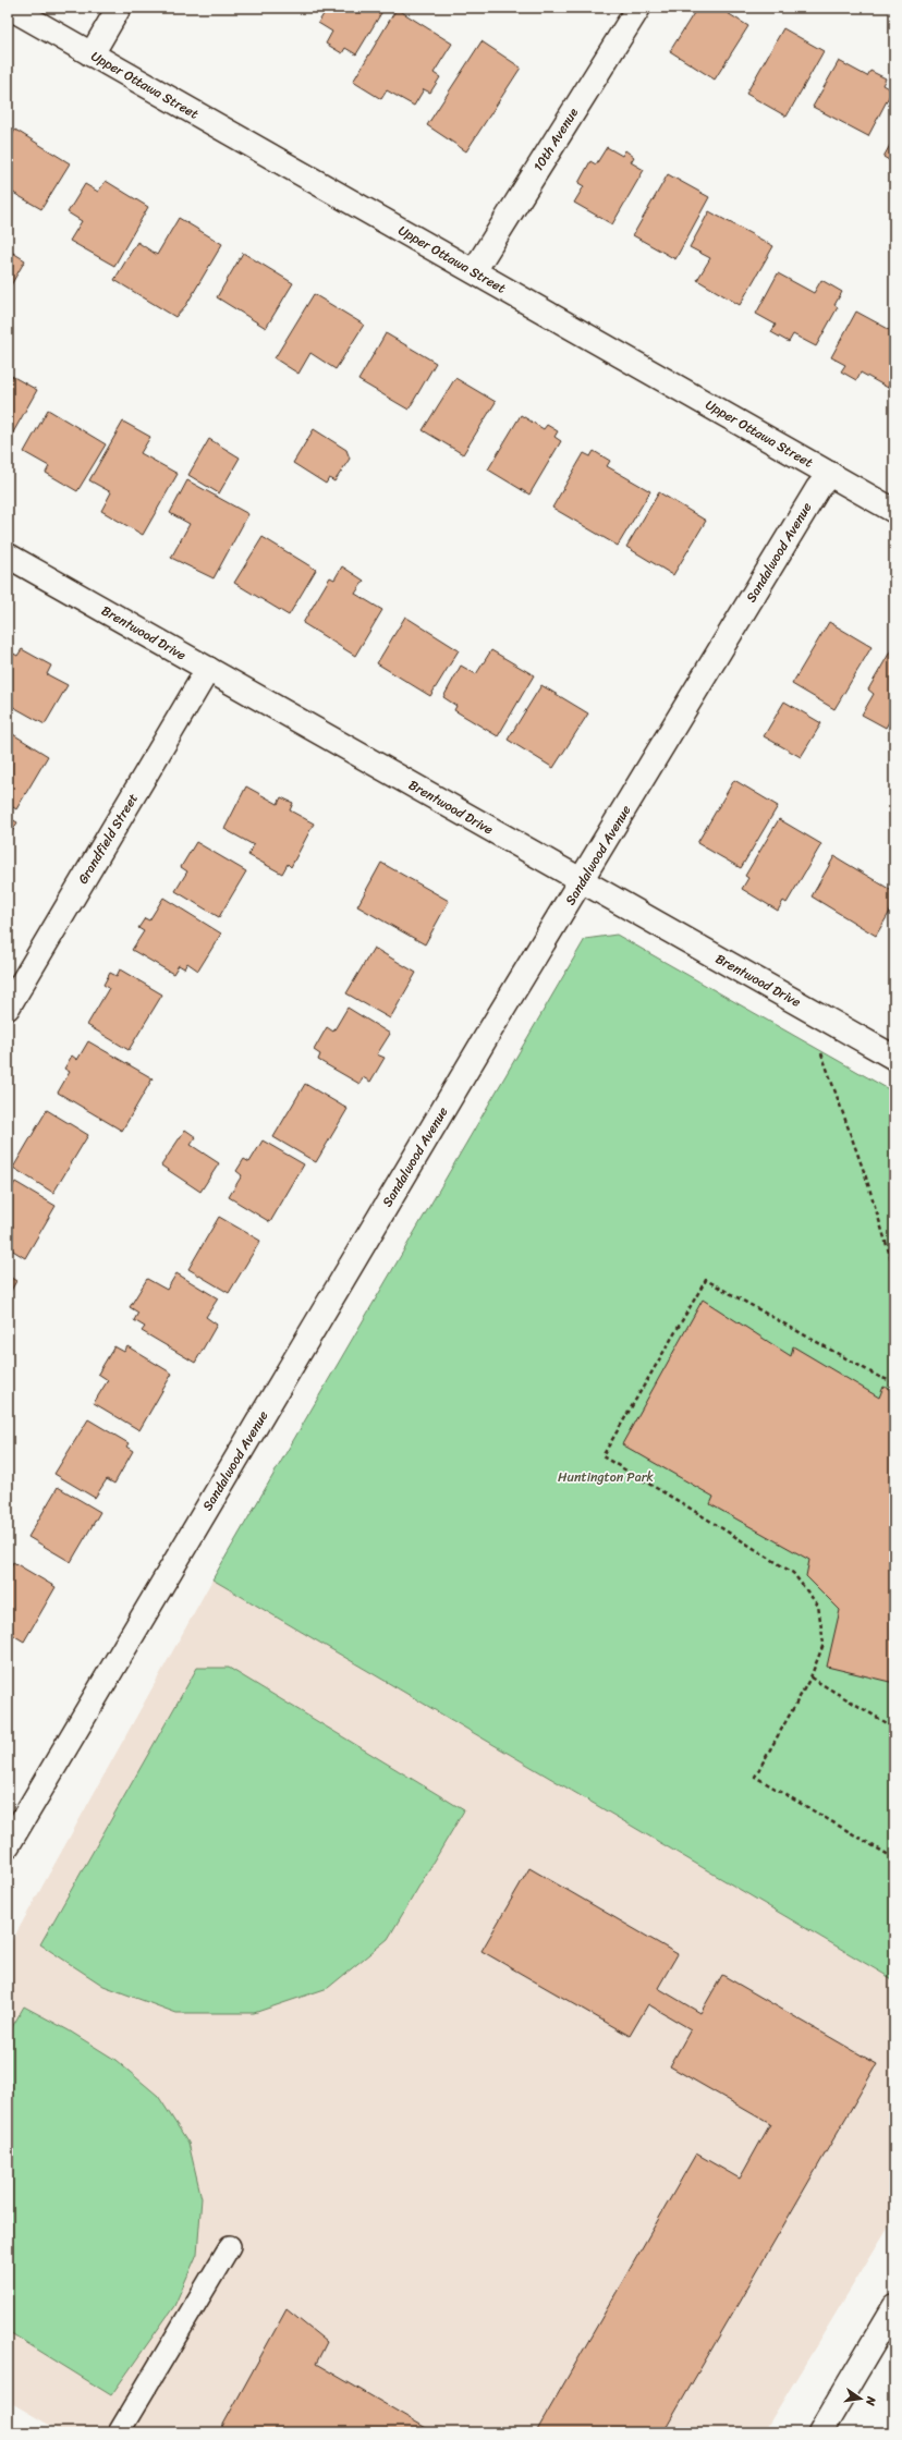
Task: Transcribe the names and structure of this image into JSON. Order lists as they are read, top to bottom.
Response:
{
  "streets": {
    "street": [
      "Upper Ottawa Street",
      "10th Avenue",
      "Sandalwood Avenue",
      "Brentwood Drive",
      "Grandfield Street"
    ]
  },
  "crossings": [
    ["Upper Ottawa Street", "10th Avenue"],
    ["Upper Ottawa Street", "Sandalwood Avenue"],
    ["Sandalwood Avenue", "Brentwood Drive"],
    ["Brentwood Drive", "Grandfield Street"]
  ],
  "parks": ["Huntington Park"],
  "north": "right"
}
